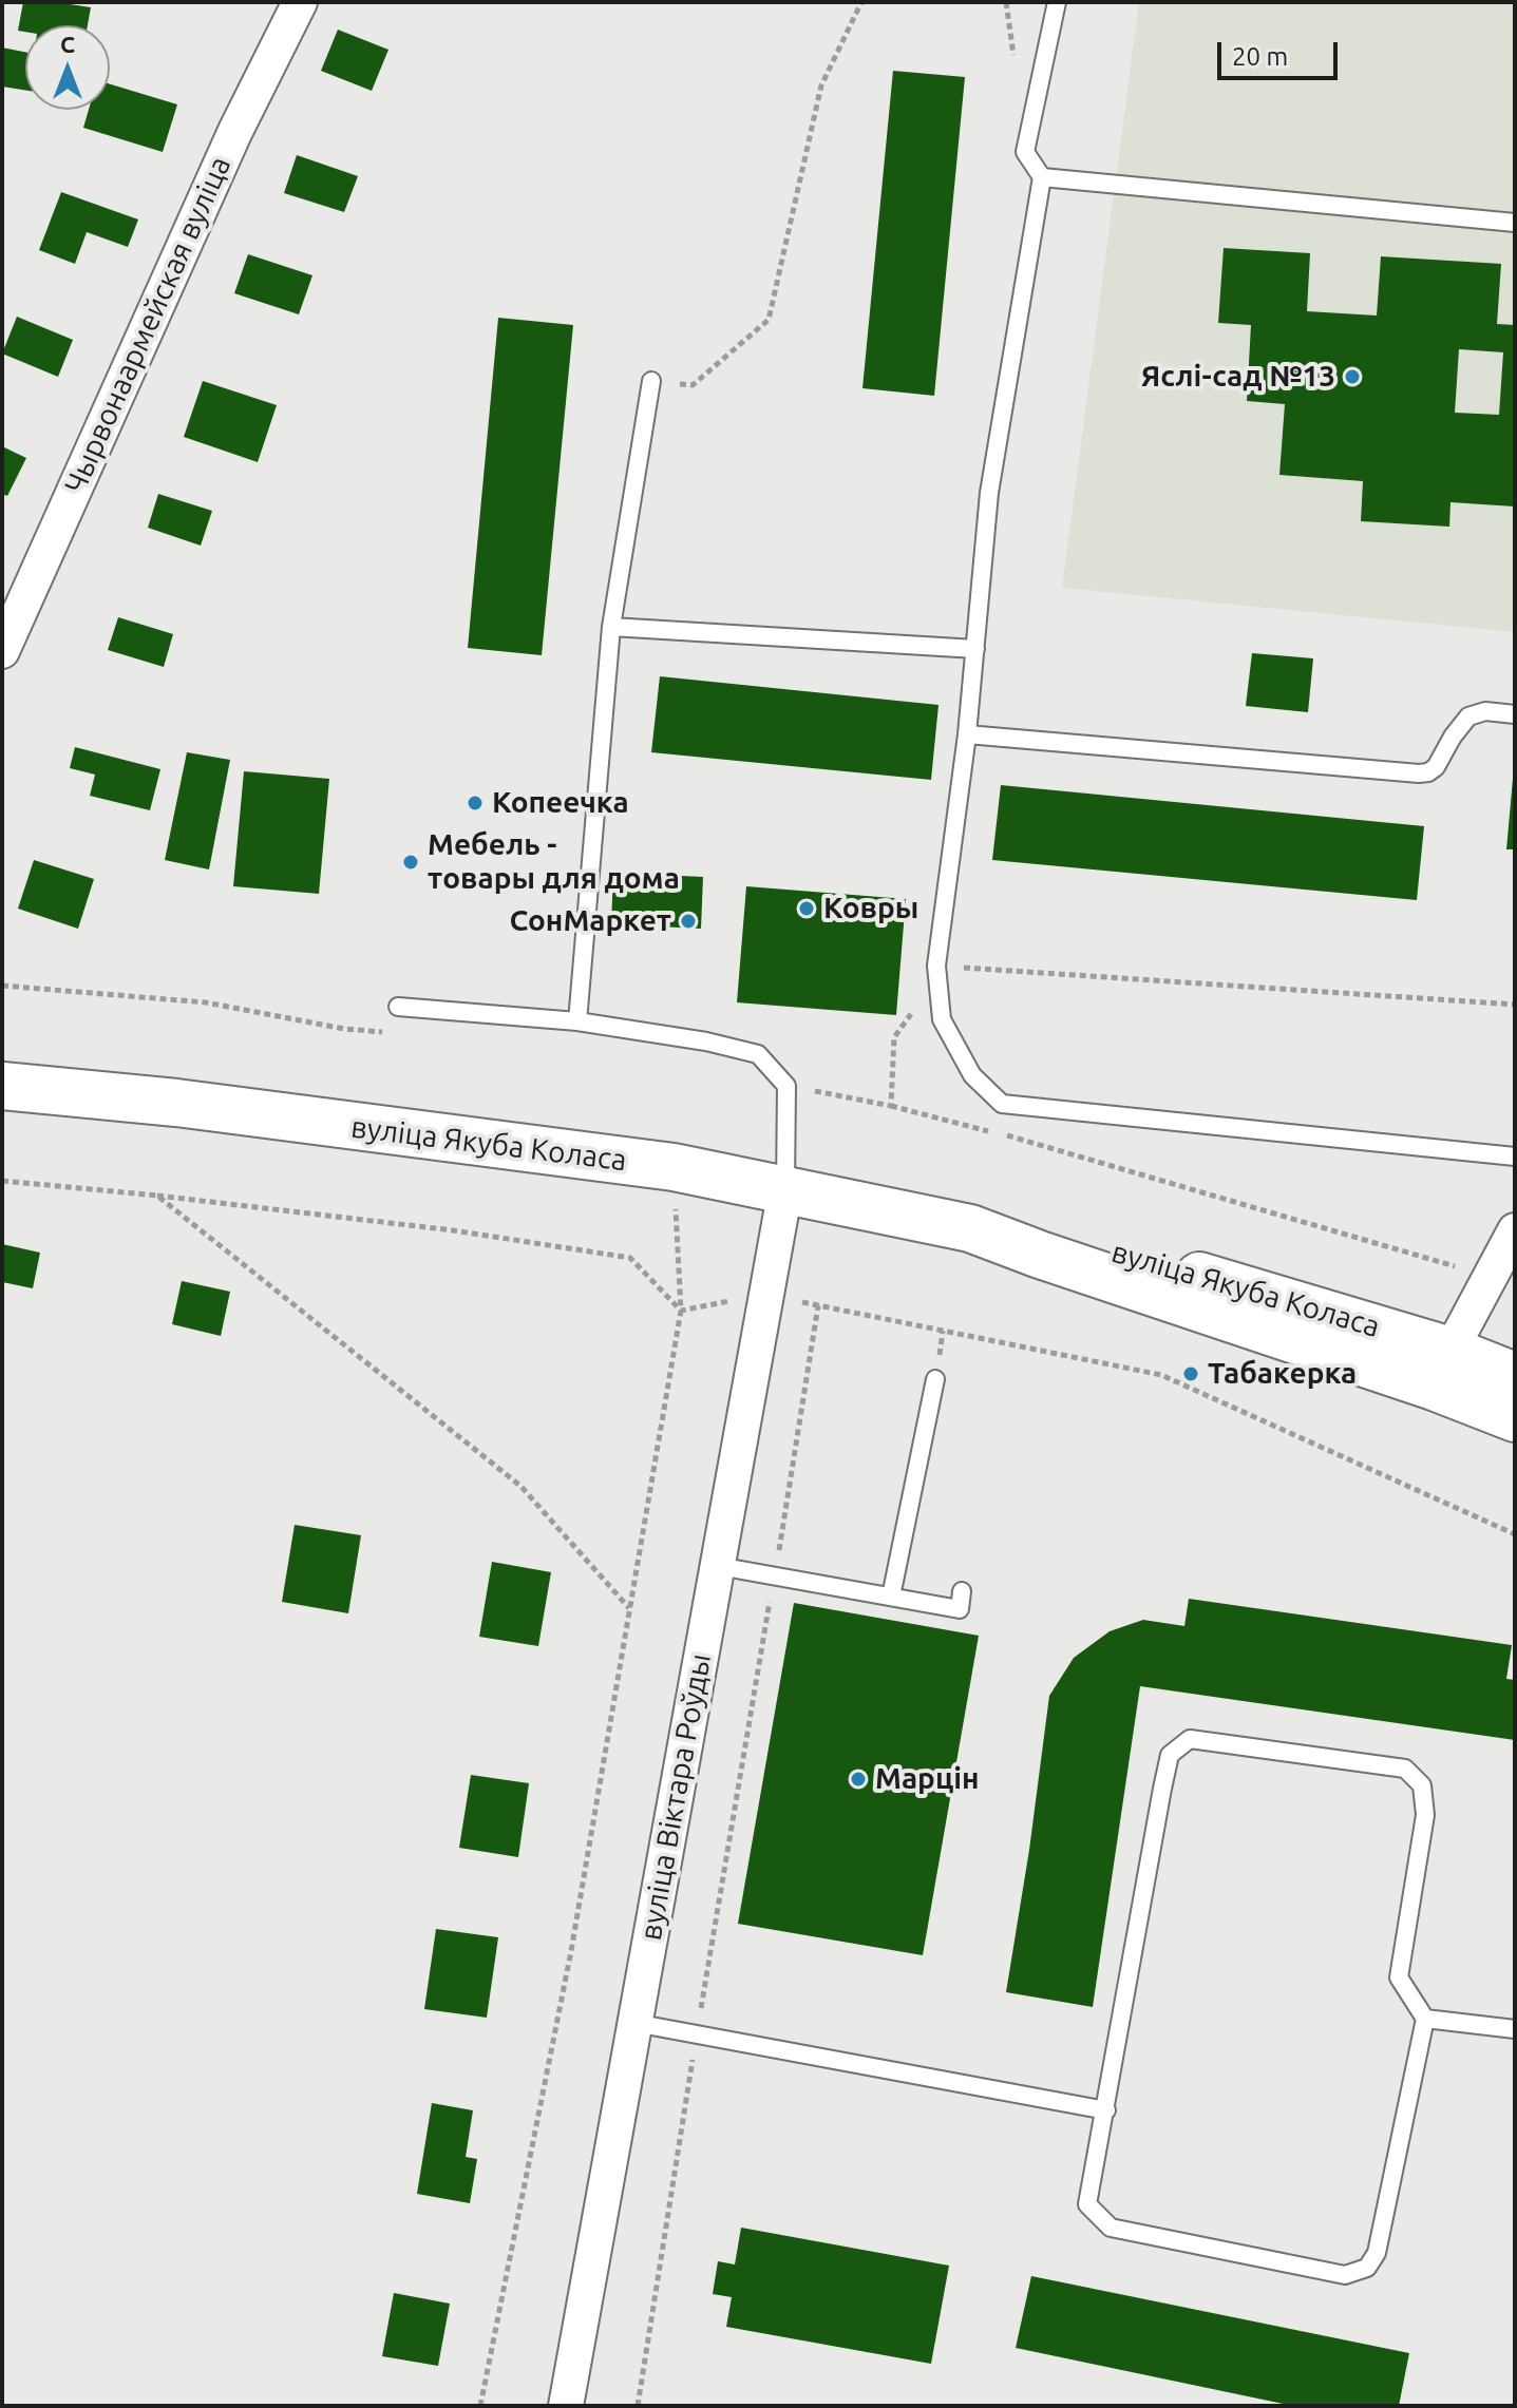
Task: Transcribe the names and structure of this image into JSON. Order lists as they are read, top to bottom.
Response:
{
  "streets": {
    "main road": ["вуліца Якуба Коласа"],
    "street": ["Чырвонаармейская вуліца", "вуліца Віктара Роўды"]
  },
  "crossings": [
    ["вуліца Якуба Коласа", "вуліца Віктара Роўды"]
  ],
  "places": [
    "Яслі-сад №13",
    "Копеечка",
    "Мебель - товары для дома",
    "Ковры",
    "СонМаркет",
    "Табакерка",
    "Марцін"
  ],
  "scale_bar": "20 m",
  "north": "top"
}
